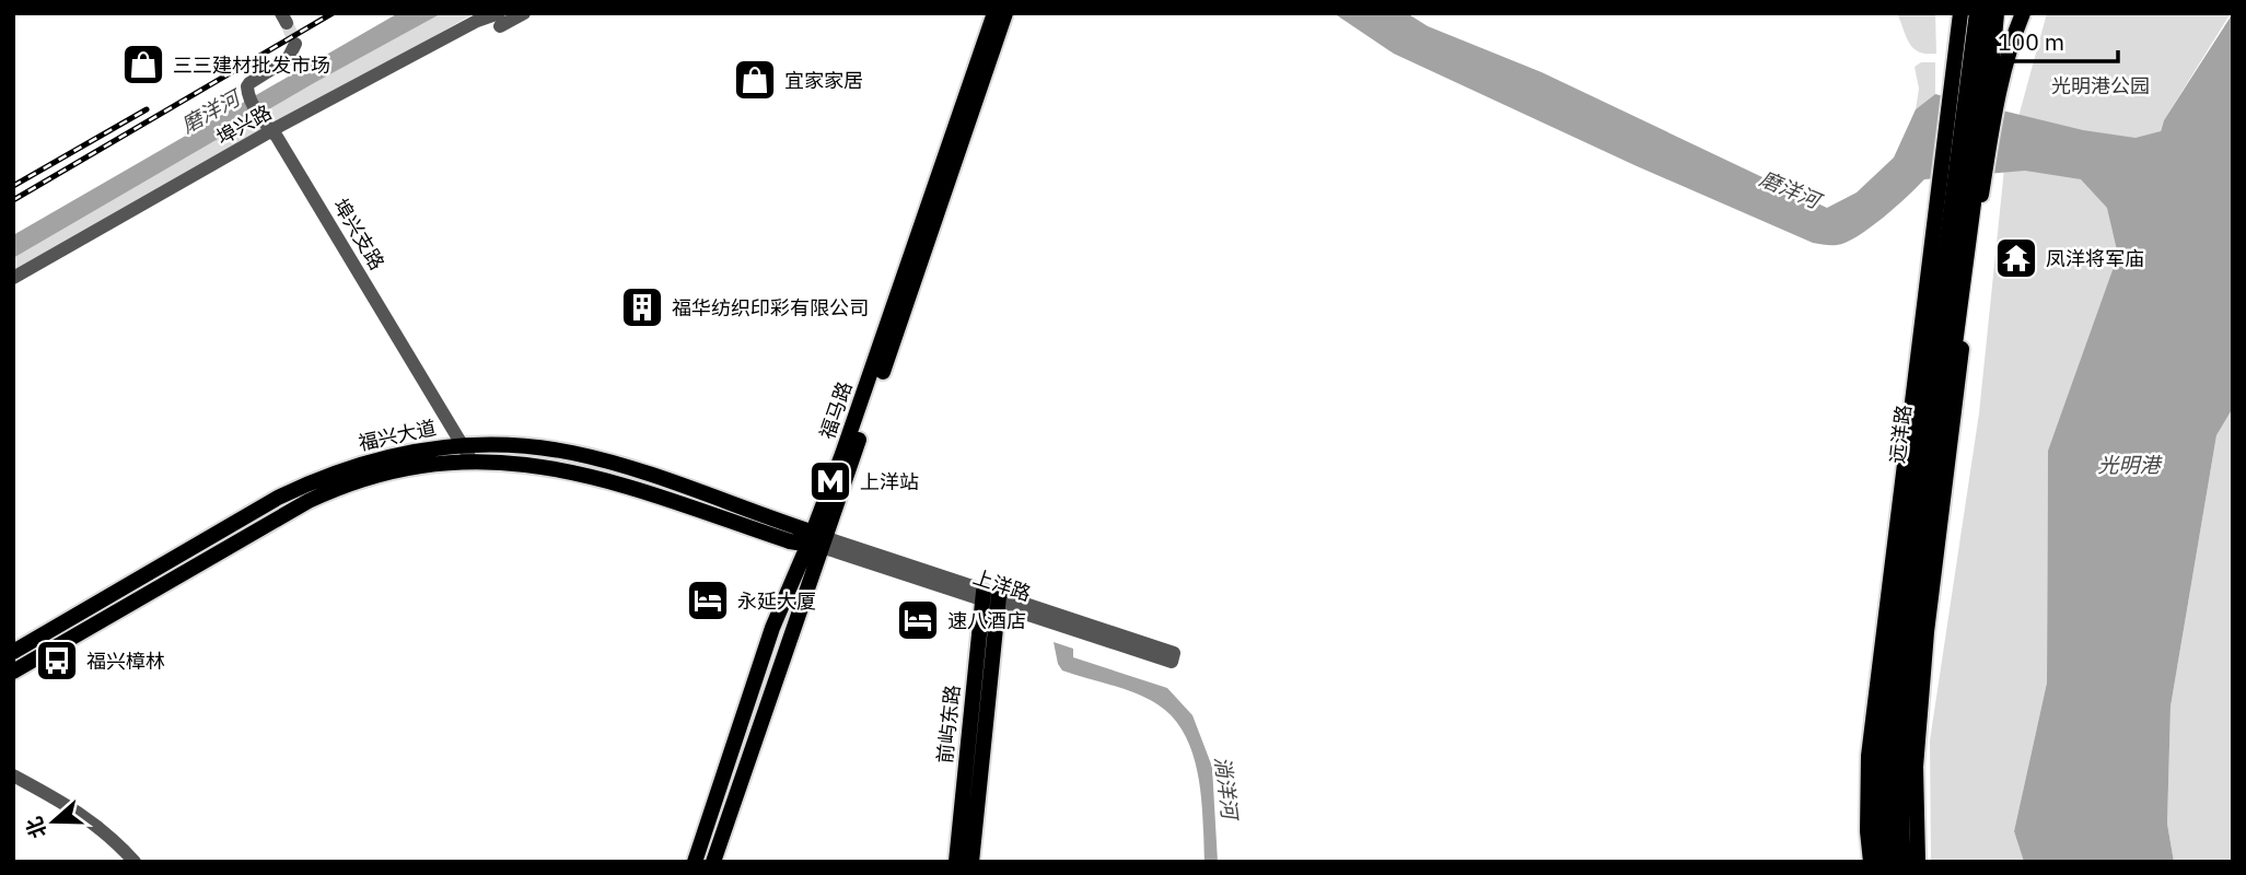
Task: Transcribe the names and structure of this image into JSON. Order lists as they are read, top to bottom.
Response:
{
  "streets": {
    "highway": ["远洋路"],
    "main road": ["福马路", "福兴大道", "前屿东路"],
    "street": ["埠兴路", "埠兴支路", "上洋路"]
  },
  "crossings": [
    ["埠兴路", "埠兴支路"],
    ["埠兴支路", "福兴大道"],
    ["福马路", "福兴大道"],
    ["福马路", "上洋路"],
    ["福兴大道", "上洋路"],
    ["上洋路", "前屿东路"]
  ],
  "water": ["磨洋河", "光明港", "淌洋河"],
  "parks": ["光明港公园"],
  "places": {
    "shop": ["三三建材批发市场", "宜家家居"],
    "temple": ["凤洋将军庙"],
    "building": ["福华纺织印彩有限公司"],
    "metro station": ["上洋站"],
    "hotel": ["永延大厦", "速八酒店"],
    "bus stop": ["福兴樟林"]
  },
  "scale_bar": "100 m",
  "north": "left"
}
